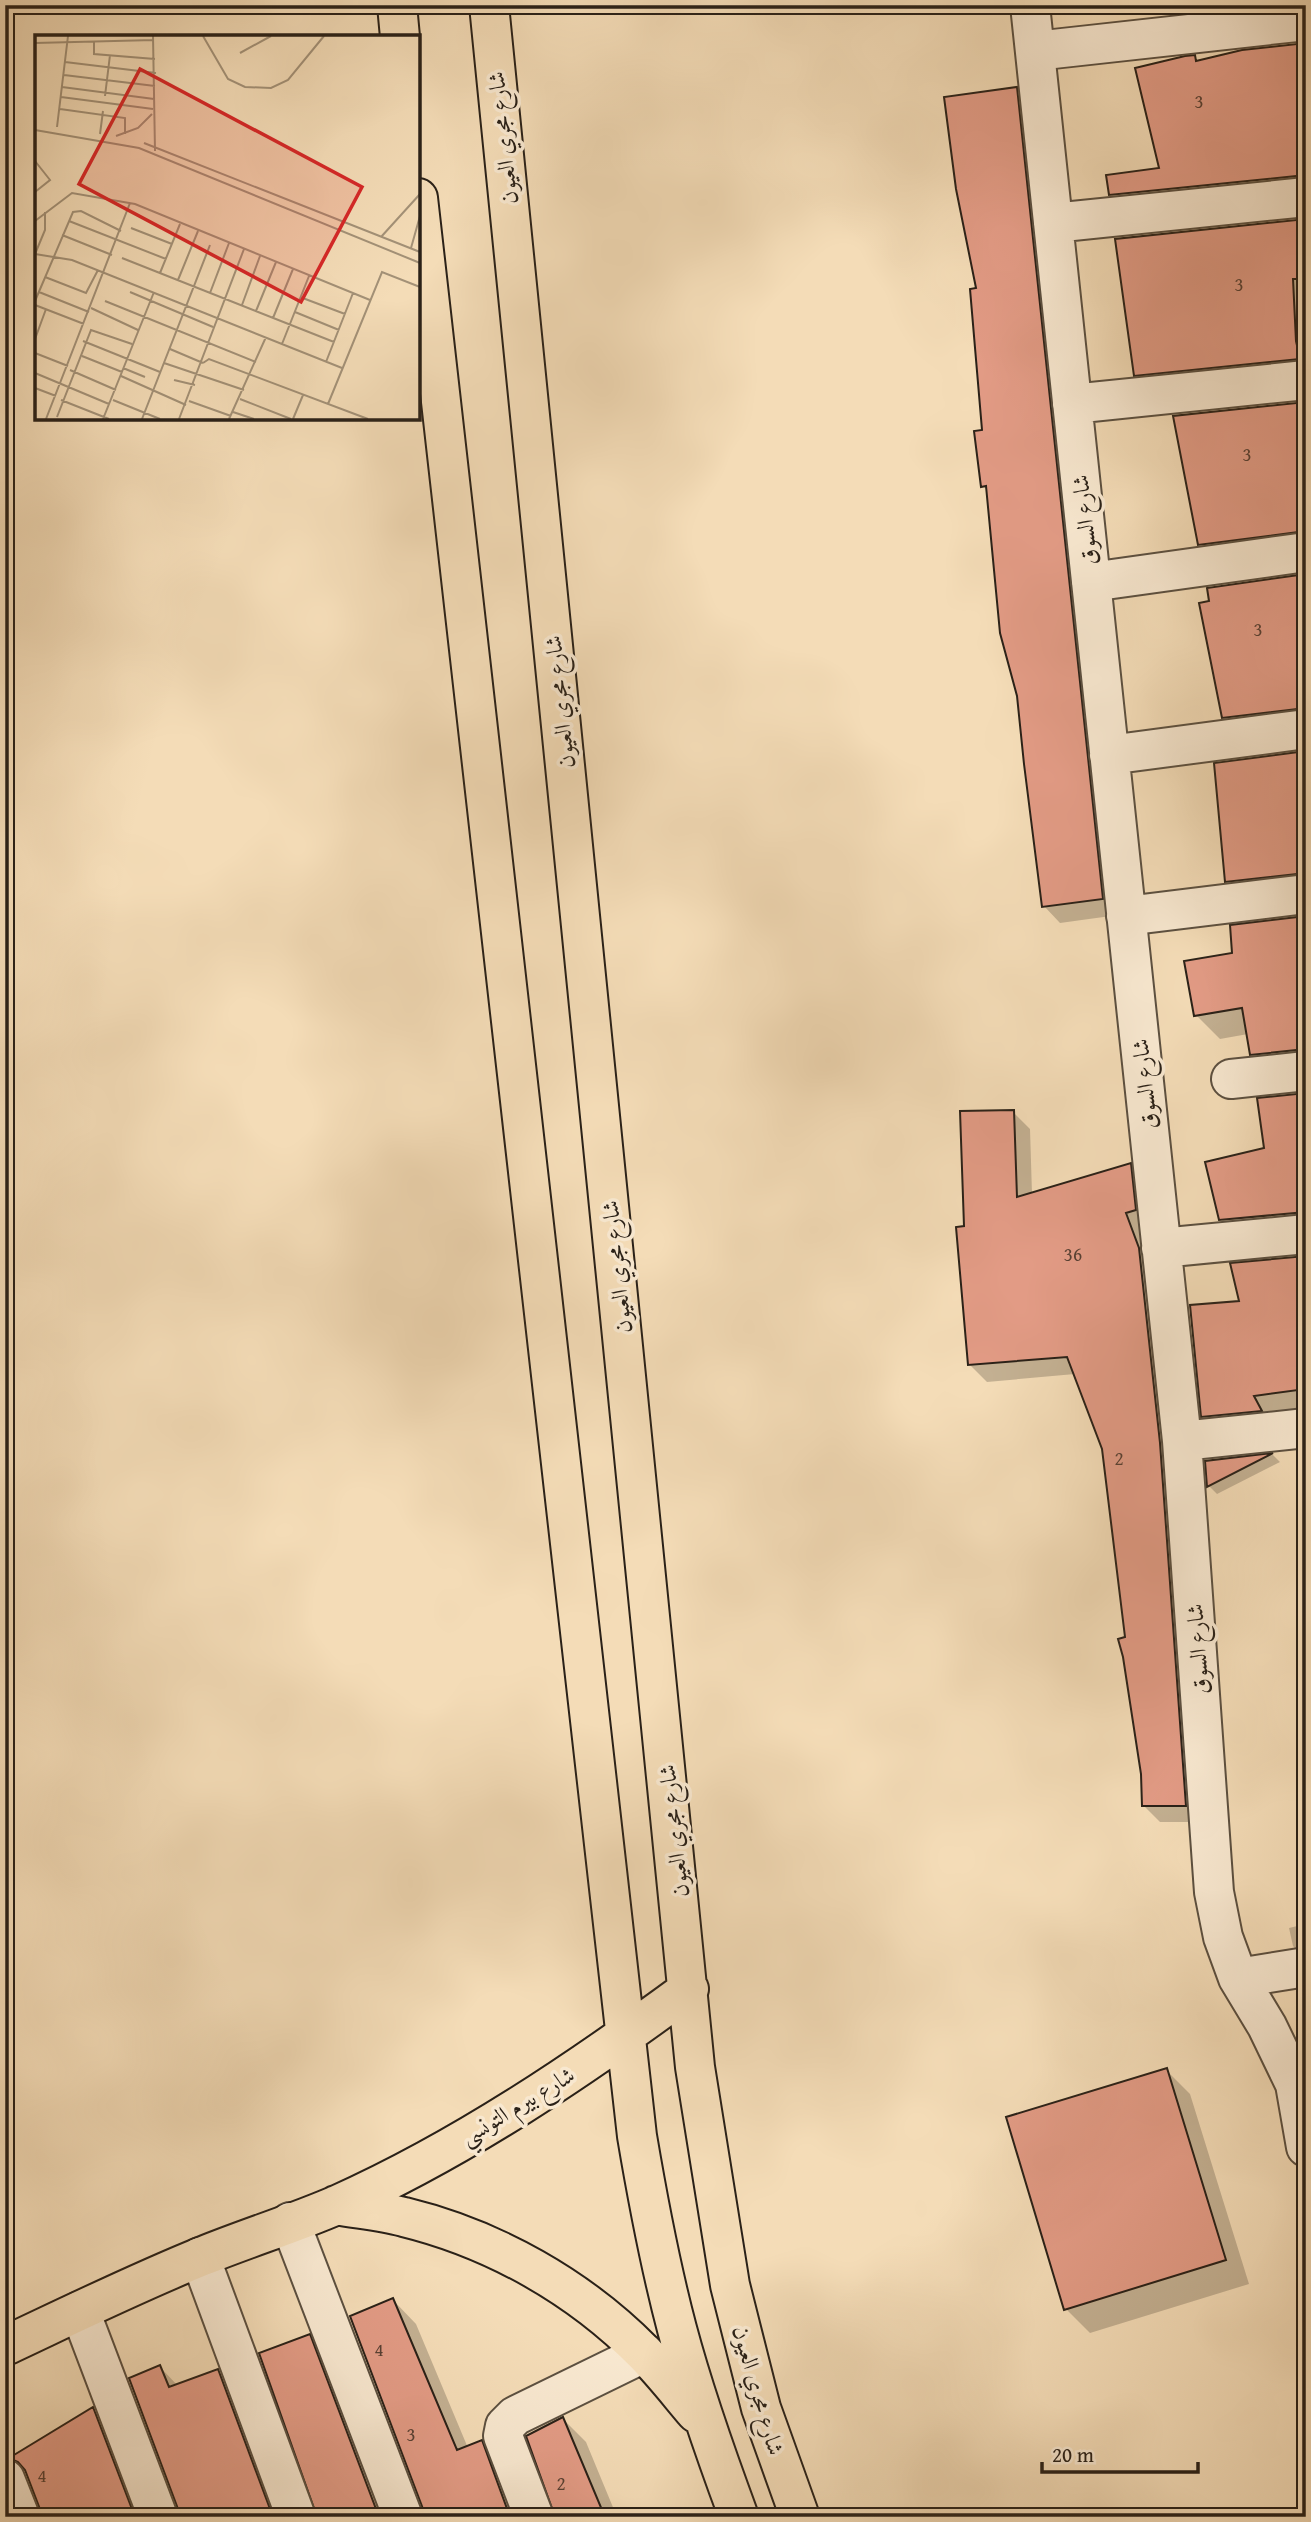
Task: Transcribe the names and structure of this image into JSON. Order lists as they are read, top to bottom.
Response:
{
  "streets": {
    "main road": ["شارع مجري العيون", "شارع بيرم التونسي"],
    "street": ["شارع السوق"]
  },
  "crossings": [
    ["شارع مجري العيون", "شارع بيرم التونسي"]
  ],
  "house_numbers": [
    "3",
    "3",
    "3",
    "3",
    "36",
    "2",
    "4",
    "3",
    "4",
    "2"
  ],
  "scale_bar": "20 m"
}
